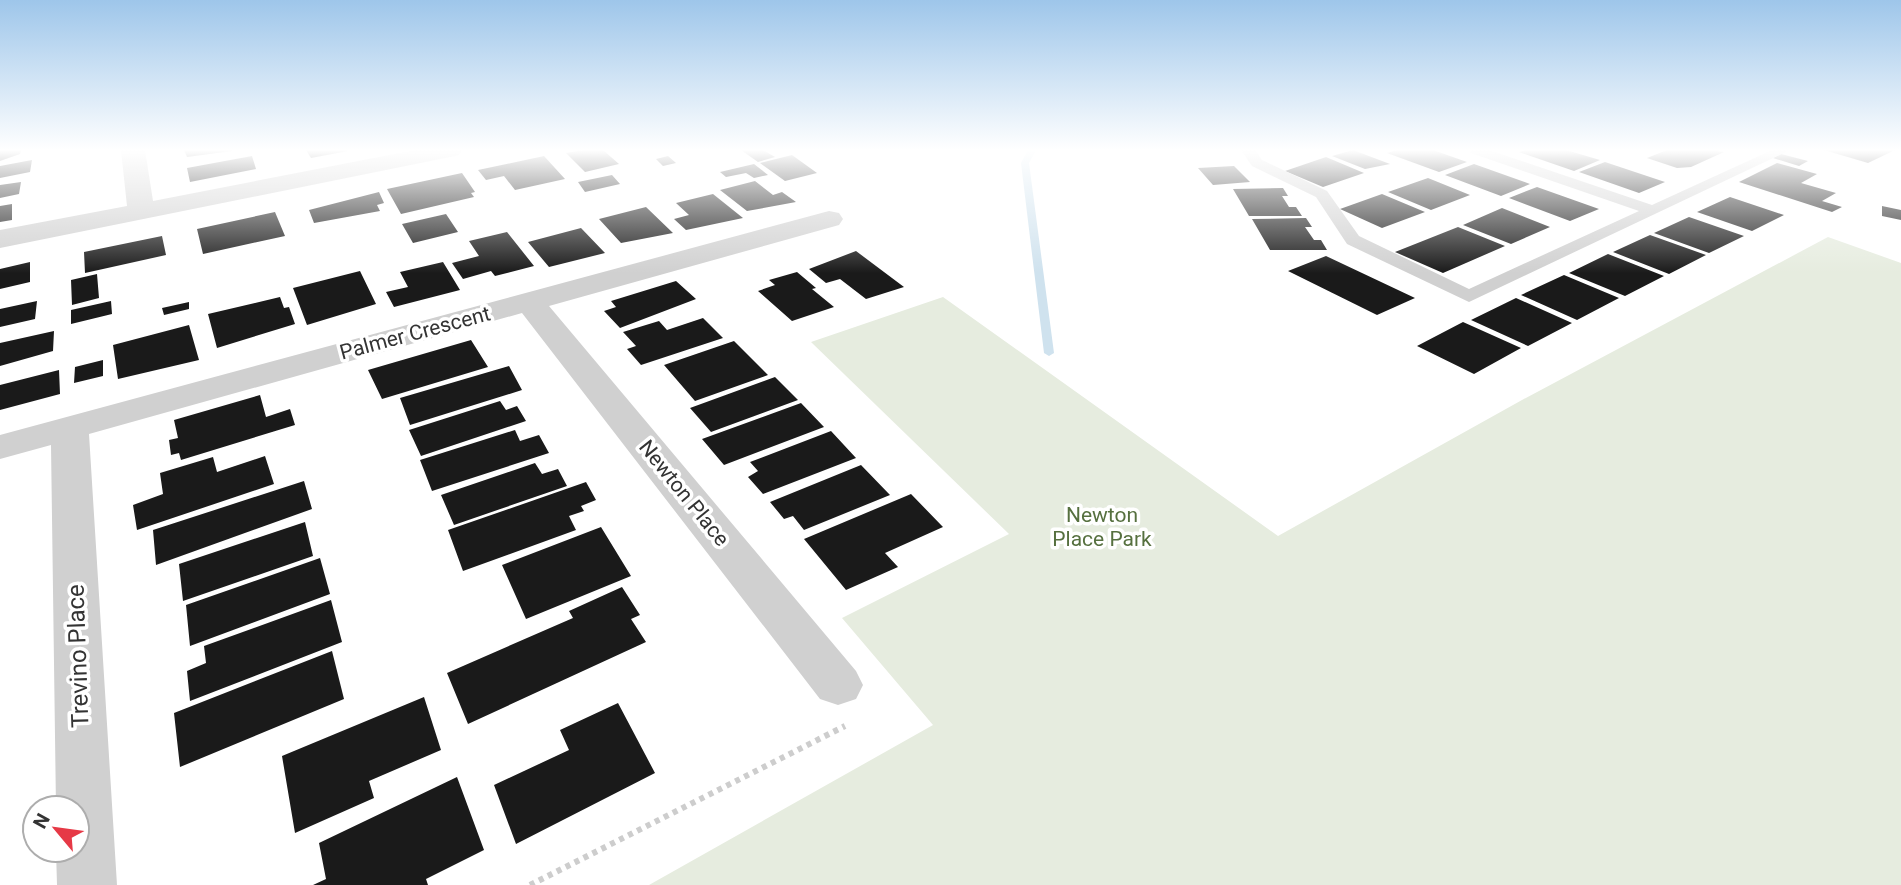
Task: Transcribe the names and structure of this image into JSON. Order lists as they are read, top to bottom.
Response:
{
  "streets": {
    "street": ["Palmer Crescent", "Newton Place", "Trevino Place"]
  },
  "crossings": [
    ["Palmer Crescent", "Newton Place"],
    ["Palmer Crescent", "Trevino Place"]
  ],
  "parks": ["Newton Place Park"],
  "north": "top left"
}
